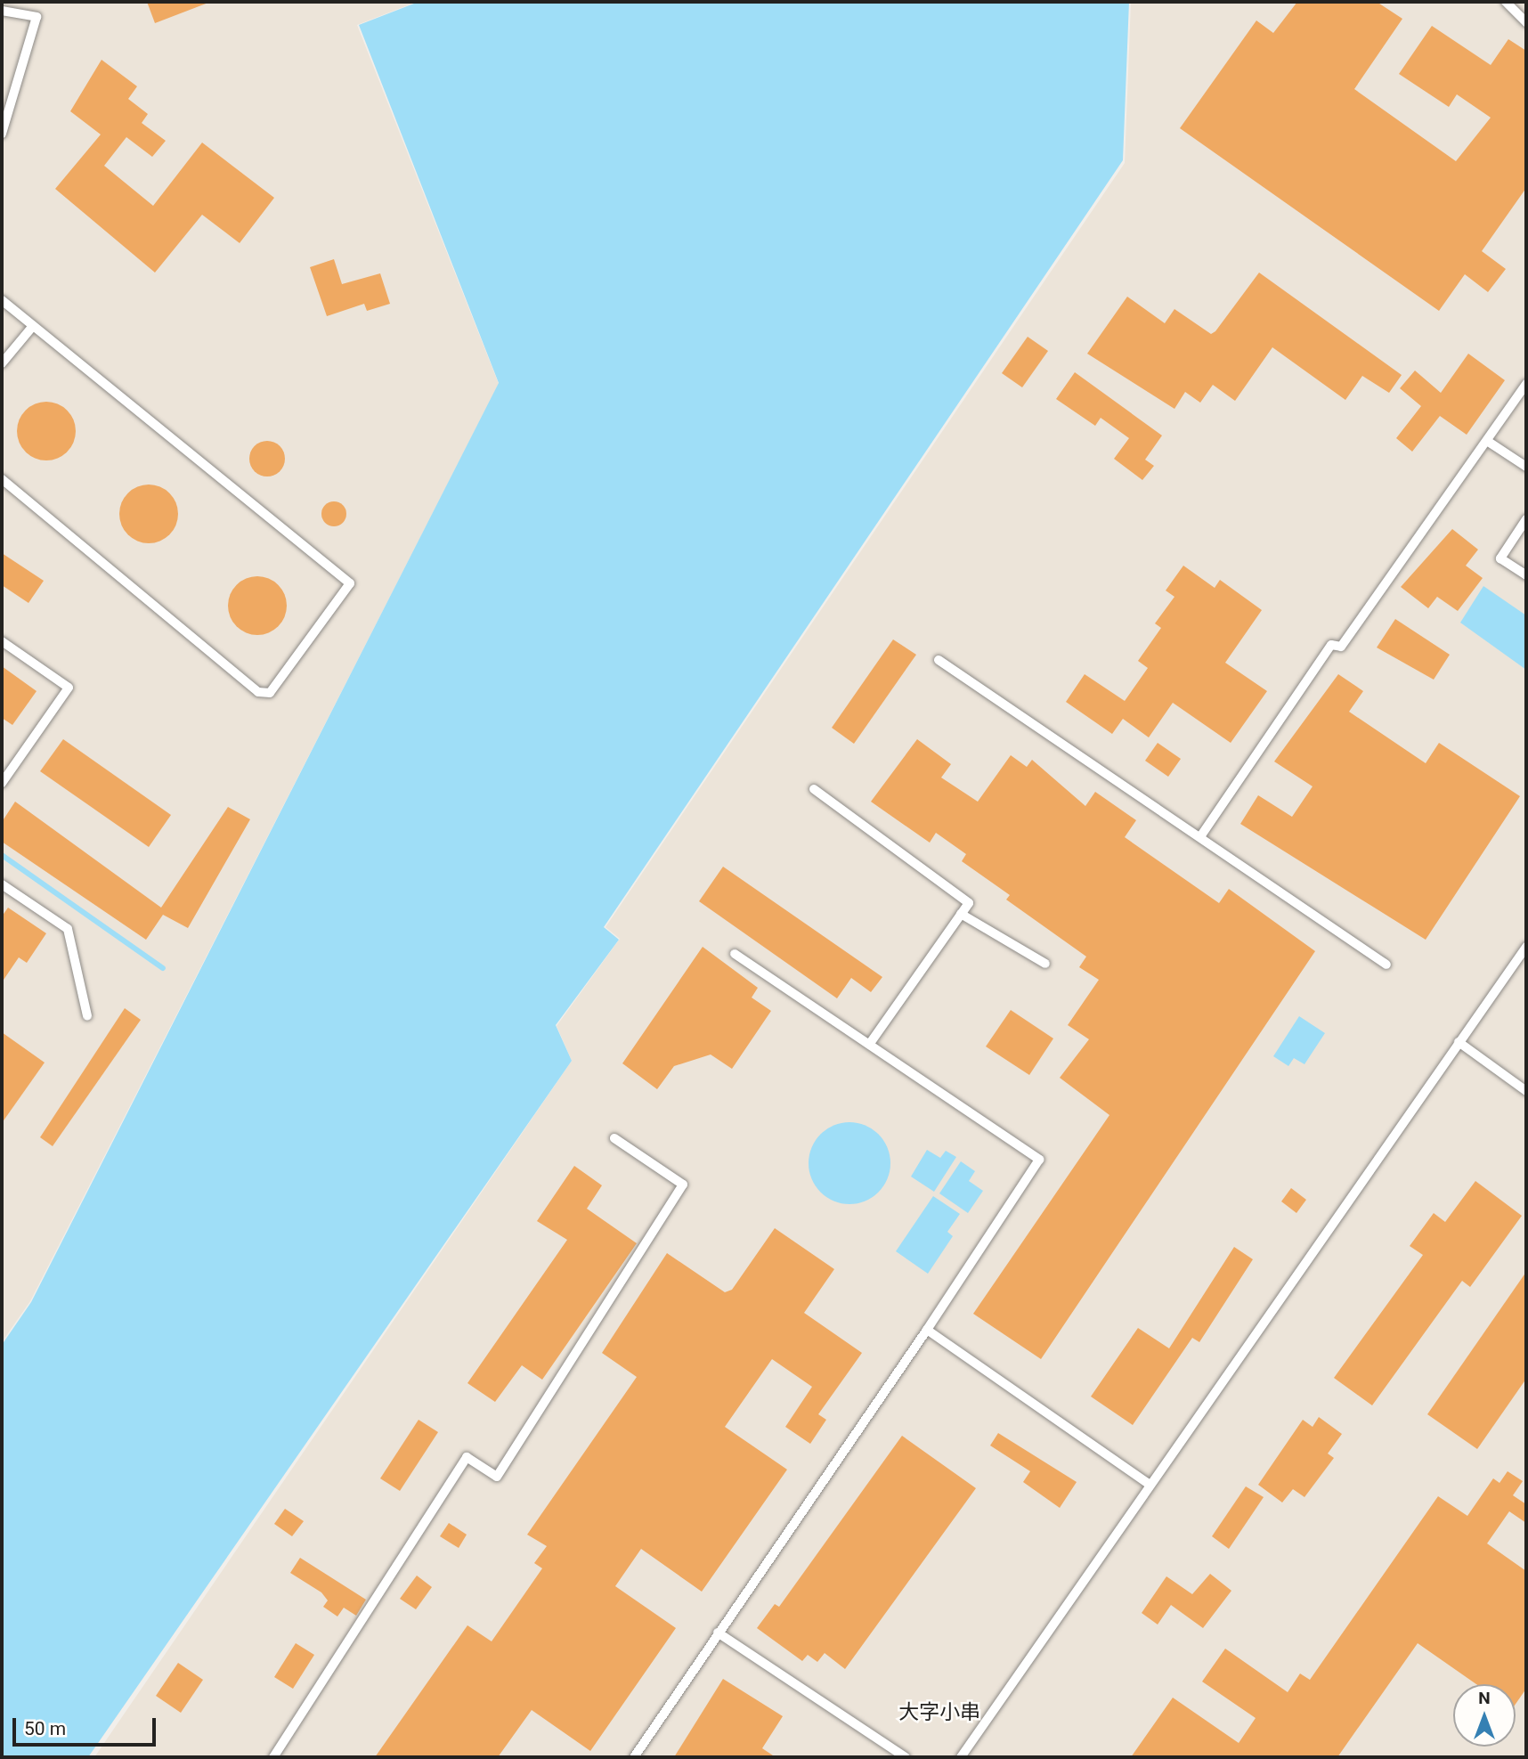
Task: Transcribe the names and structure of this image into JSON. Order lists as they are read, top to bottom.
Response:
{
  "districts": ["大字小串"],
  "scale_bar": "50 m",
  "north": "top"
}
